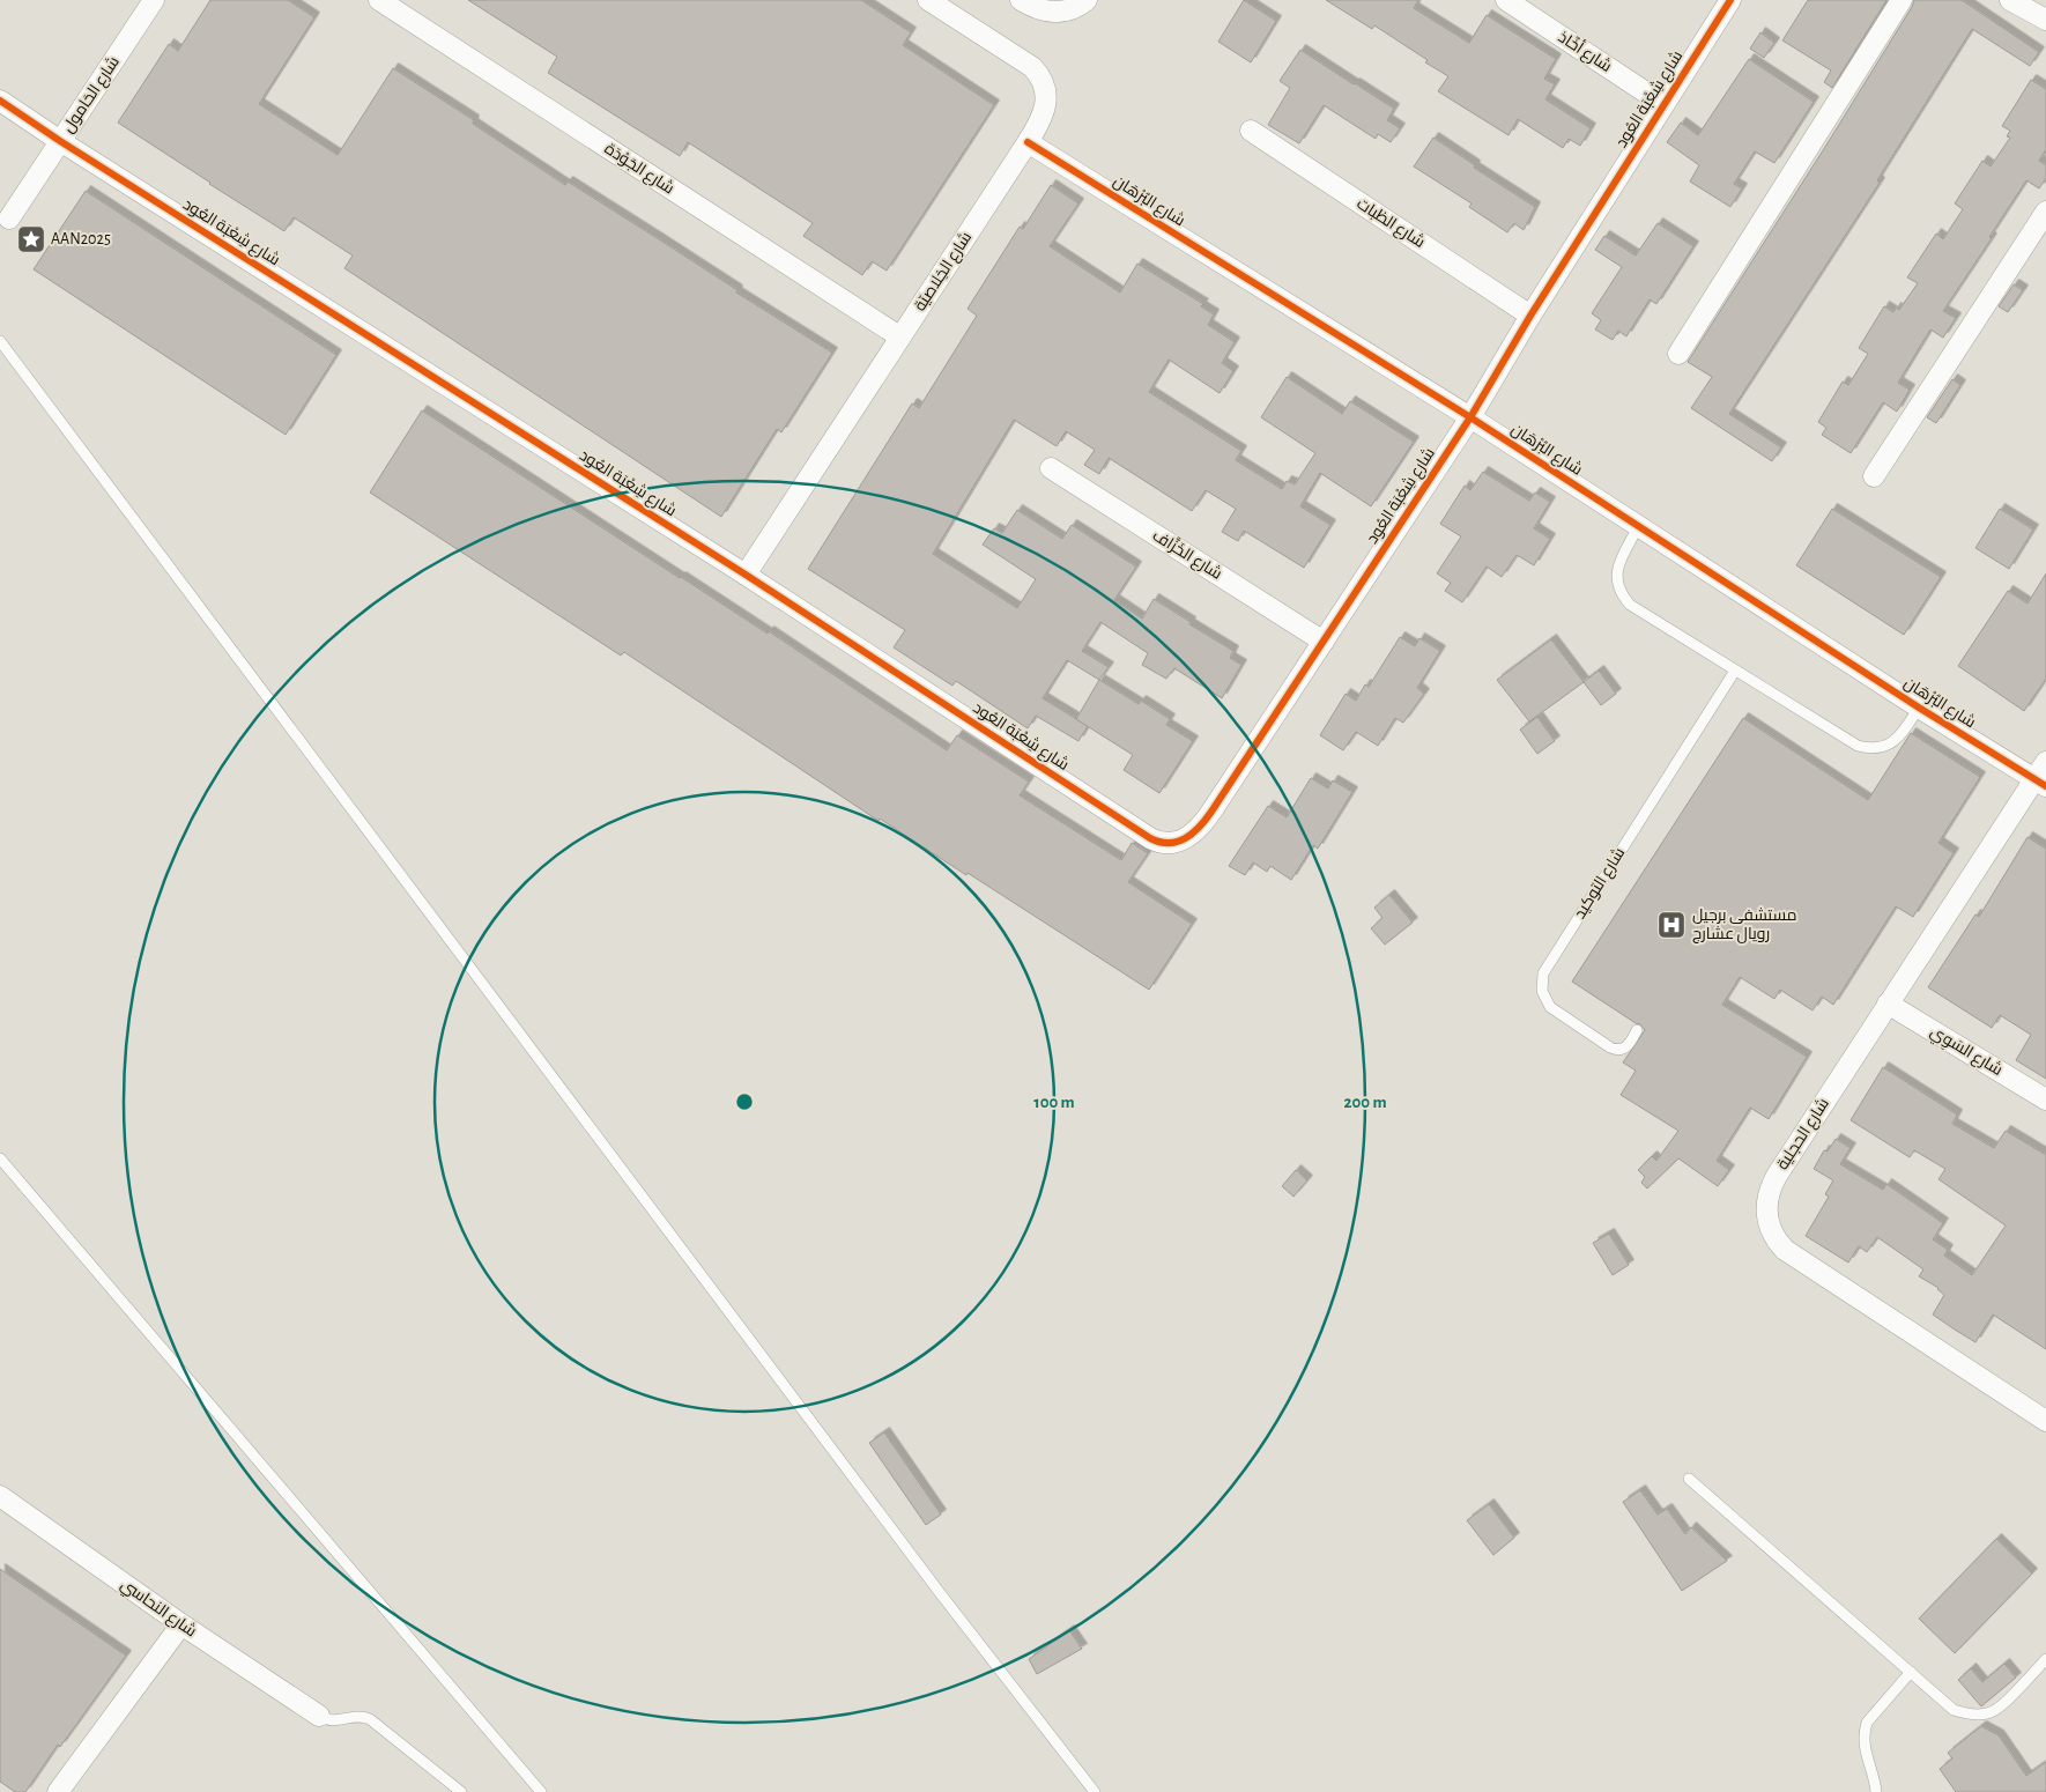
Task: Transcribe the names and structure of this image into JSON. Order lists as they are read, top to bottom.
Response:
{
  "streets": {
    "street": [
      "شارع أخّاذ",
      "شارع الحَامول",
      "شارع شِعْبَة العُود",
      "شارع الجَوْدَة",
      "شارع البُرْهَان",
      "شارع الظبات",
      "شارع الخِلاصيّة",
      "شارع الخَزَّاف",
      "شارع السَوِي",
      "شارع الحجلية",
      "شارع النحاسي"
    ],
    "lane": ["شارع التوكيد"]
  },
  "crossings": [
    ["شارع أخّاذ", "شارع شِعْبَة العُود"],
    ["شارع الحَامول", "شارع شِعْبَة العُود"],
    ["شارع شِعْبَة العُود", "شارع البُرْهَان"],
    ["شارع شِعْبَة العُود", "شارع الظبات"],
    ["شارع شِعْبَة العُود", "شارع الخِلاصيّة"],
    ["شارع شِعْبَة العُود", "شارع الخَزَّاف"],
    ["شارع الجَوْدَة", "شارع الخِلاصيّة"],
    ["شارع البُرْهَان", "شارع الخِلاصيّة"],
    ["شارع البُرْهَان", "شارع الحجلية"],
    ["شارع السَوِي", "شارع الحجلية"]
  ],
  "places": {
    "place": ["AAN2025"],
    "hospital": ["مستشفى برجيل رويال عشارج"]
  },
  "rings": ["100 m", "200 m"]
}
